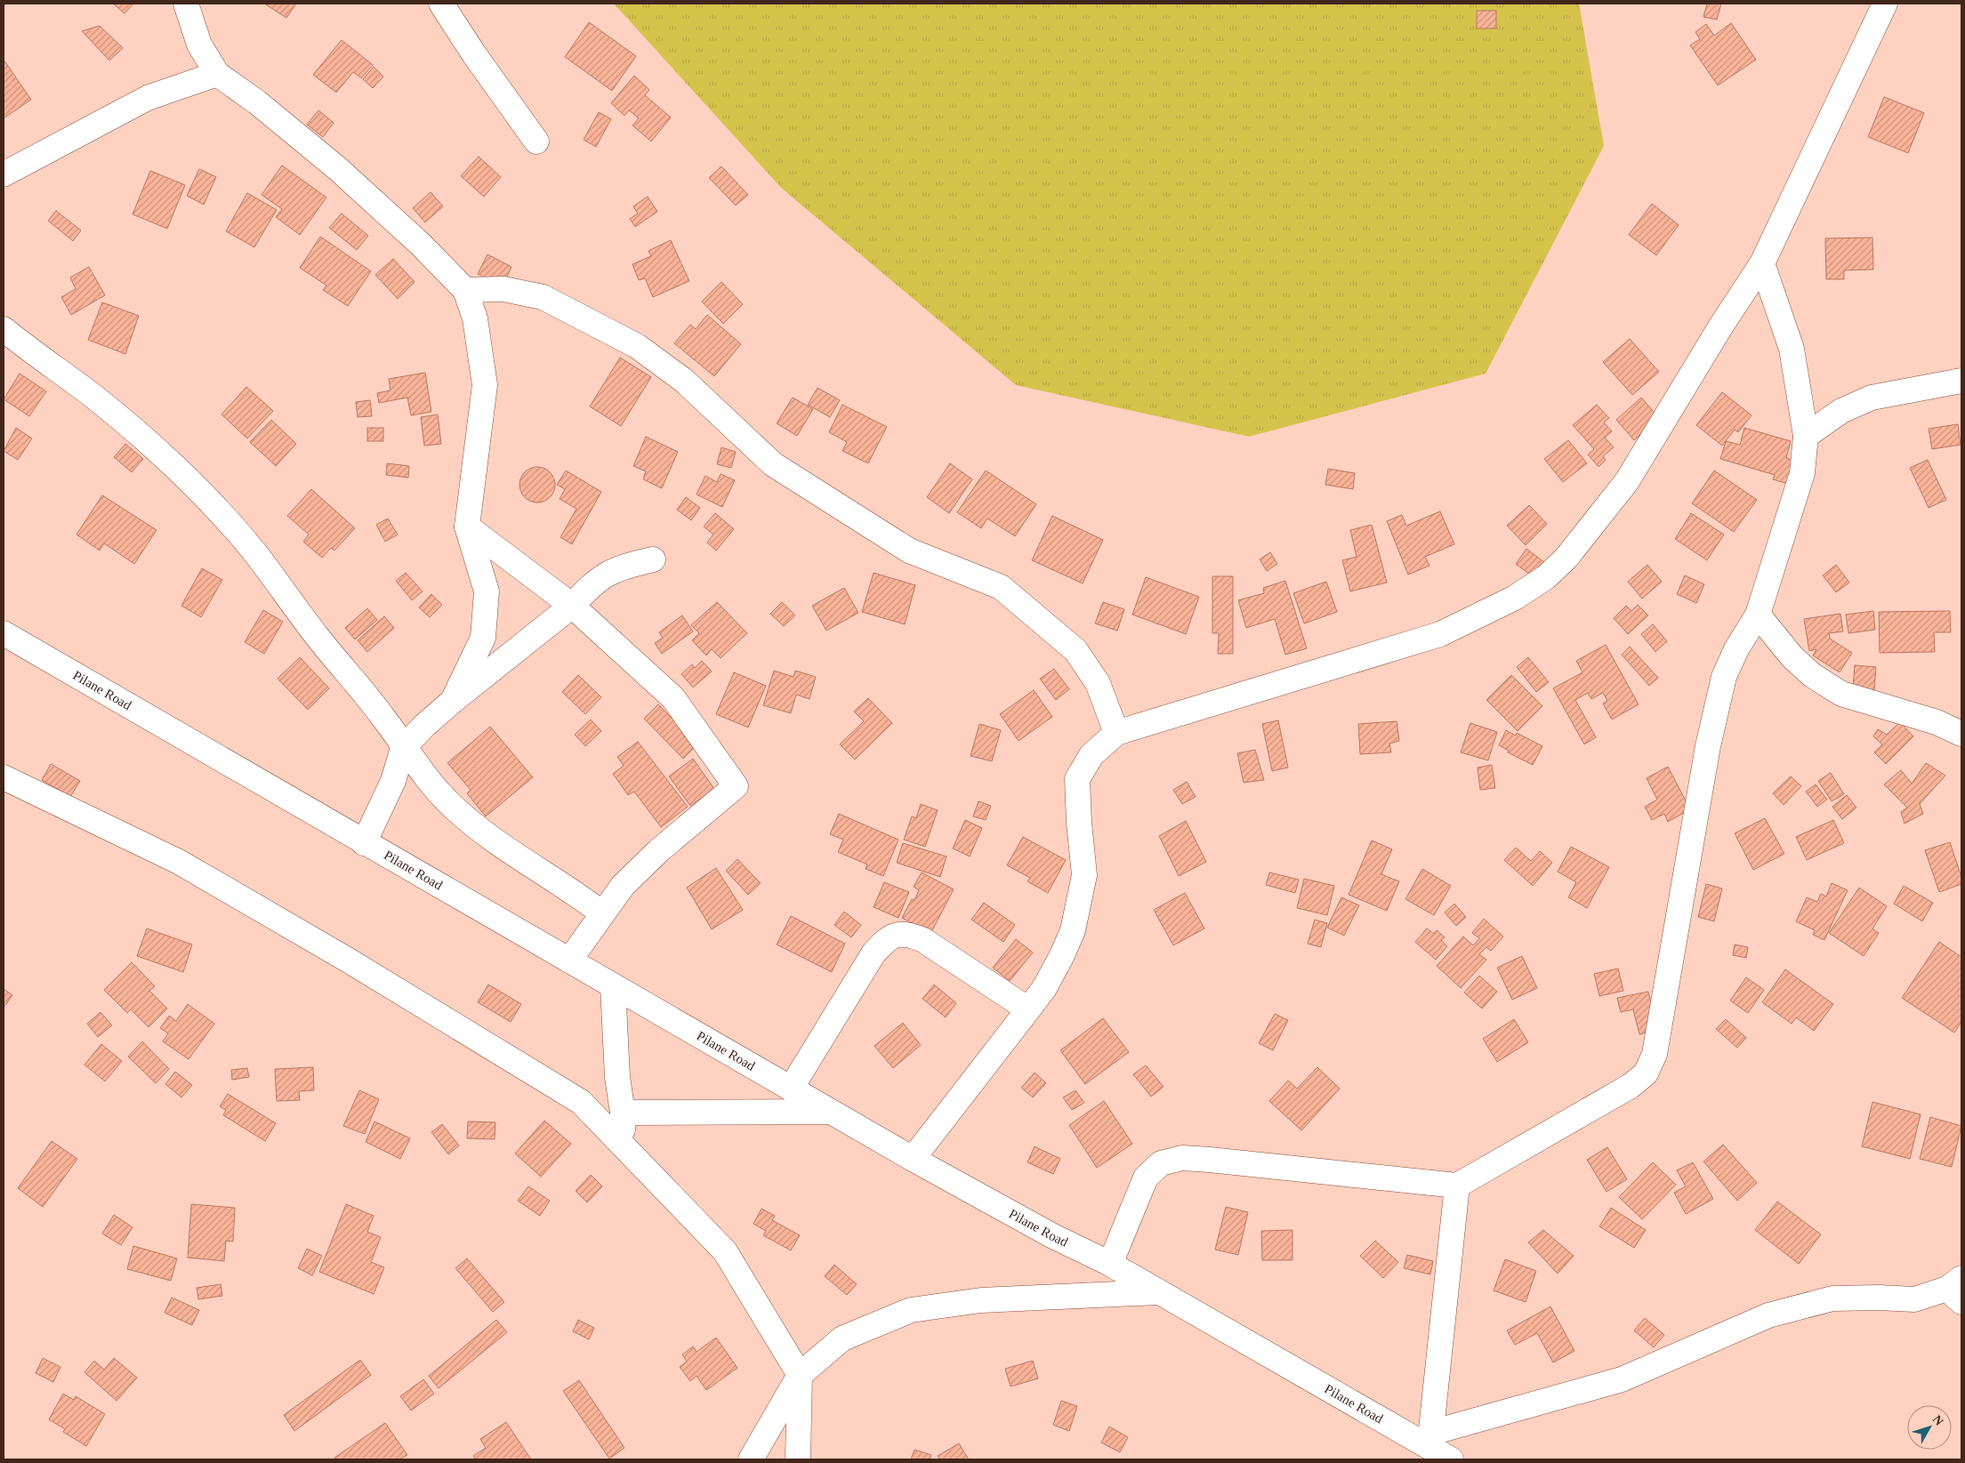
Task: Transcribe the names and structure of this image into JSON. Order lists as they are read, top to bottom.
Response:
{
  "streets": {
    "street": ["Pilane Road"]
  },
  "north": "top right"
}
